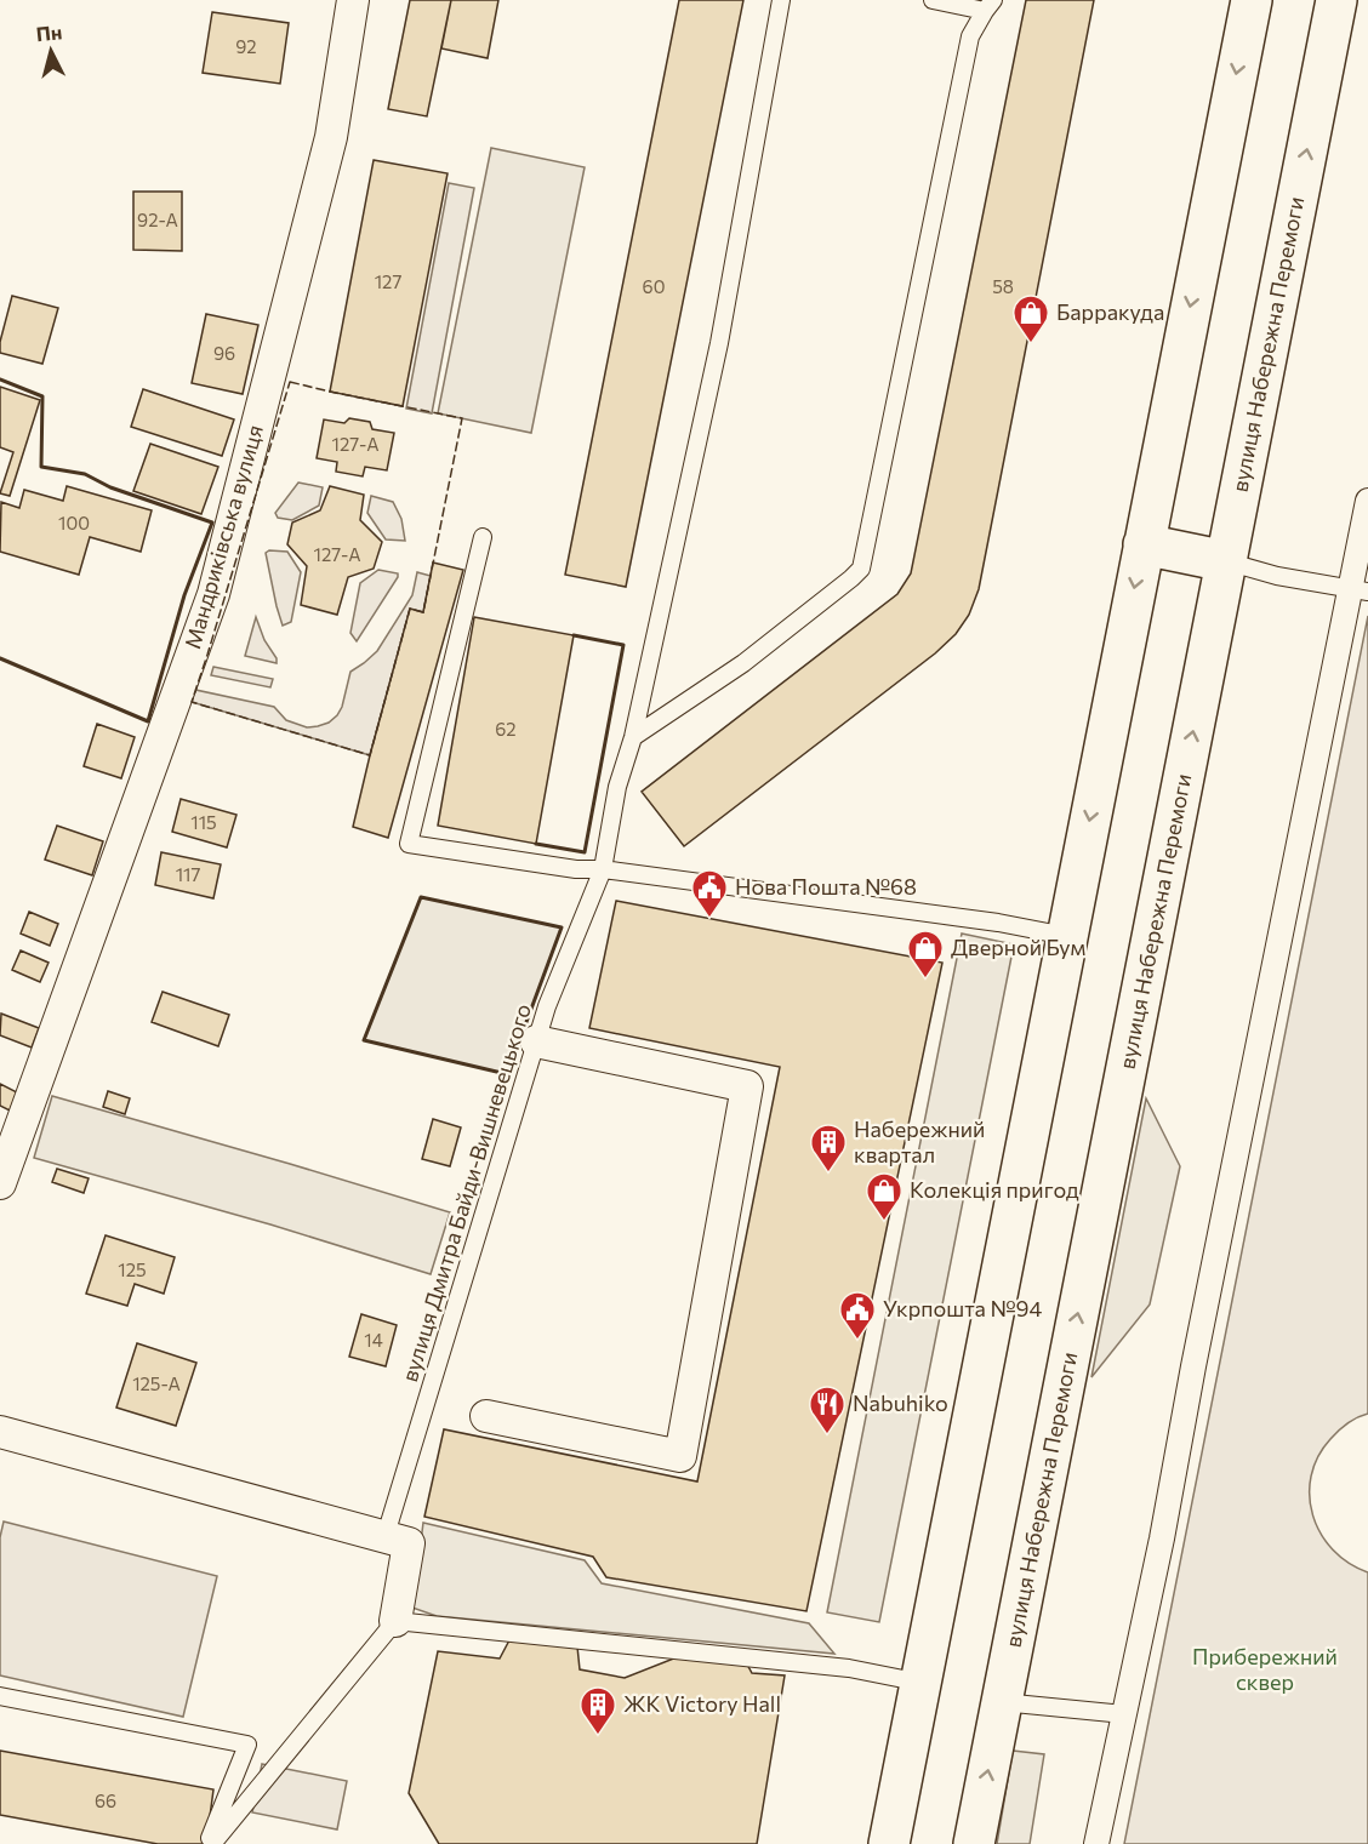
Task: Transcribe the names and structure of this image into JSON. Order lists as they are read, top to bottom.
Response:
{
  "streets": {
    "main road": ["вулиця Набережна Перемоги"],
    "street": ["Мандриківська вулиця"],
    "lane": ["вулиця Дмитра Байди-Вишневецького"]
  },
  "parks": ["Прибережний сквер"],
  "places": {
    "shop": ["Барракуда", "Дверной Бум", "Колекція пригод"],
    "public building": ["Нова Пошта №68", "Укрпошта №94"],
    "building": ["Набережний квартал", "ЖК Victory Hall"],
    "restaurant": ["Nabuhiko"]
  },
  "house_numbers": [
    "92",
    "92-А",
    "127",
    "60",
    "58",
    "96",
    "127-А",
    "100",
    "127-А",
    "62",
    "115",
    "117",
    "125",
    "14",
    "125-А",
    "66"
  ],
  "north": "top"
}
